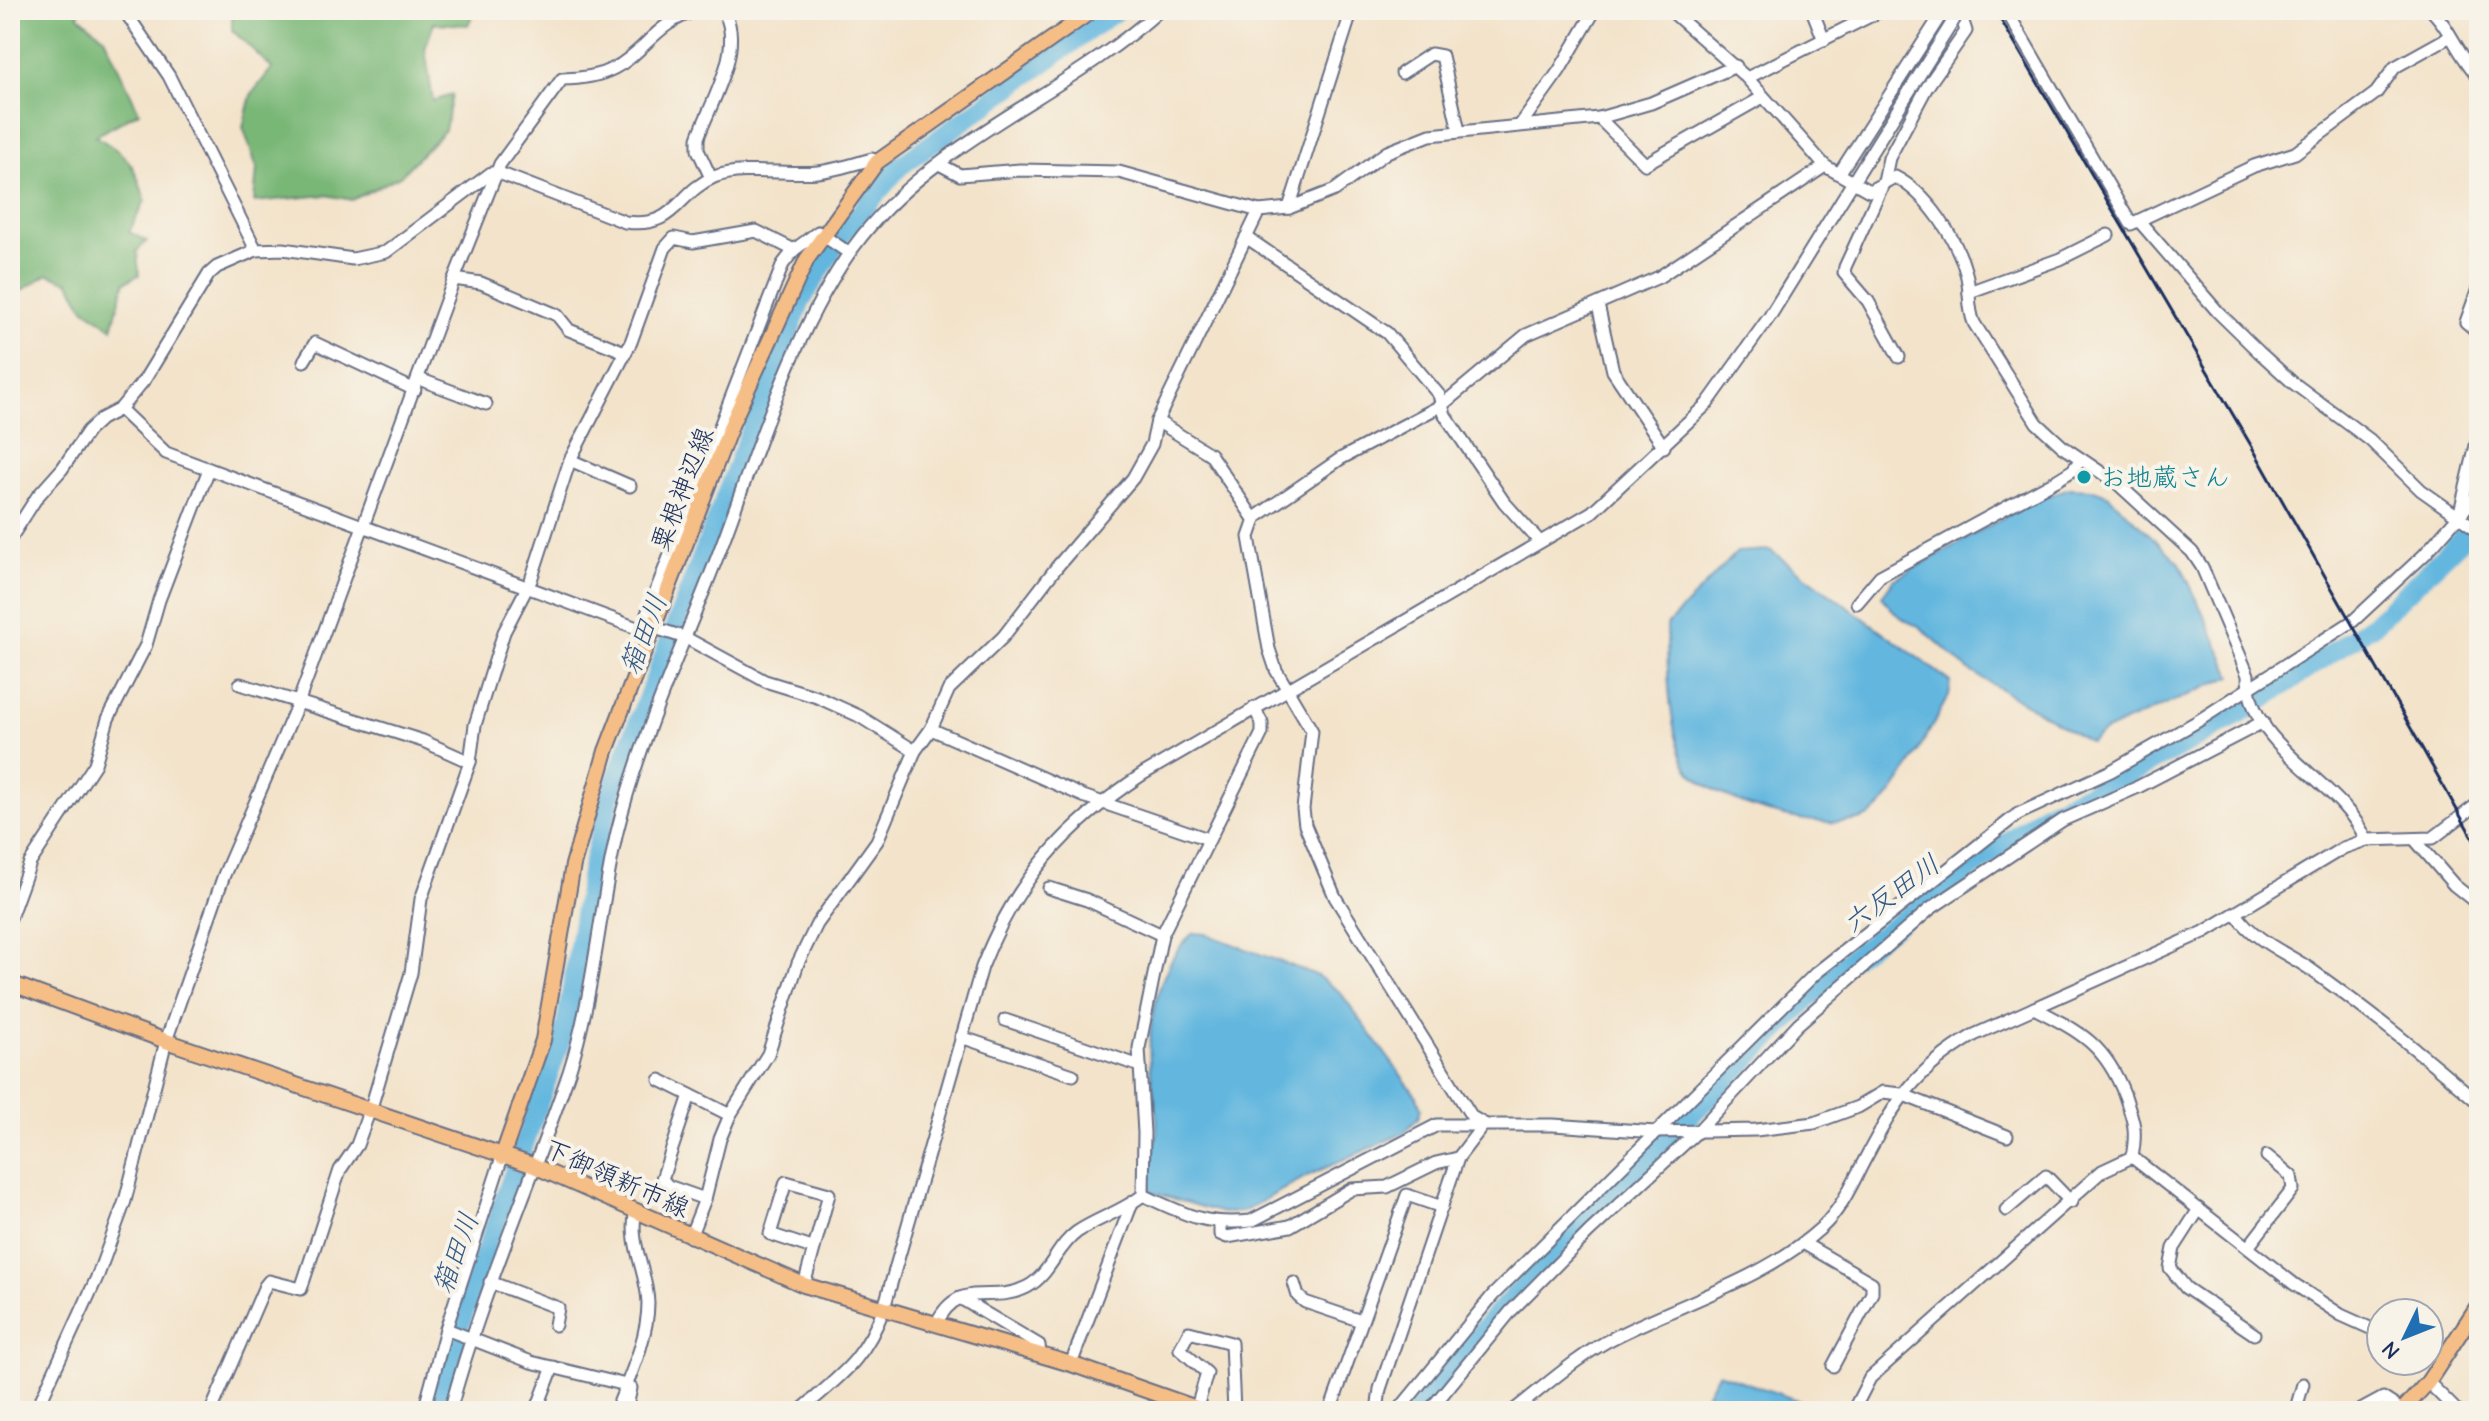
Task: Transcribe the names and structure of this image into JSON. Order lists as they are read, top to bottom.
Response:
{
  "streets": {
    "main road": ["粟根神辺線", "下御領新市線"]
  },
  "crossings": [
    ["粟根神辺線", "下御領新市線"]
  ],
  "water": ["箱田川", "六反田川"],
  "places": ["お地蔵さん"],
  "north": "bottom left"
}
